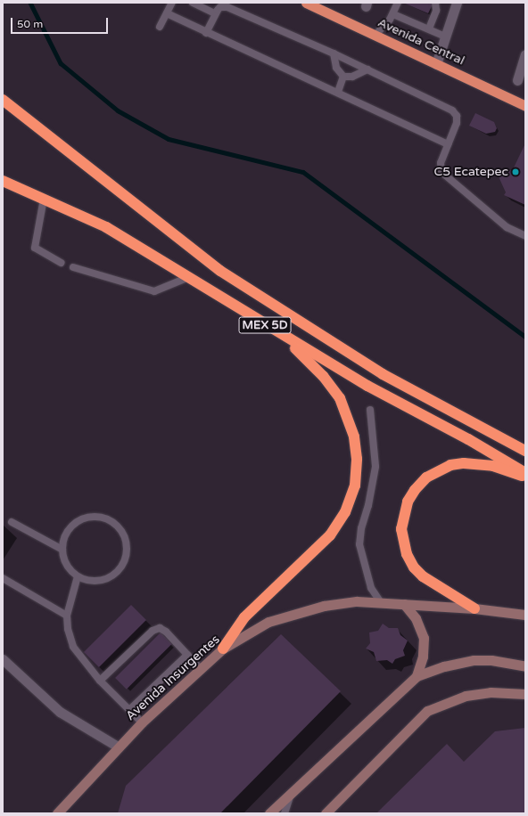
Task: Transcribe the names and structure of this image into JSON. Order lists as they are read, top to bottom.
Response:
{
  "streets": {
    "highway": ["Avenida Central", "MEX 5D"],
    "main road": ["Avenida Insurgentes"]
  },
  "places": ["C5 Ecatepec"],
  "scale_bar": "50 m"
}
